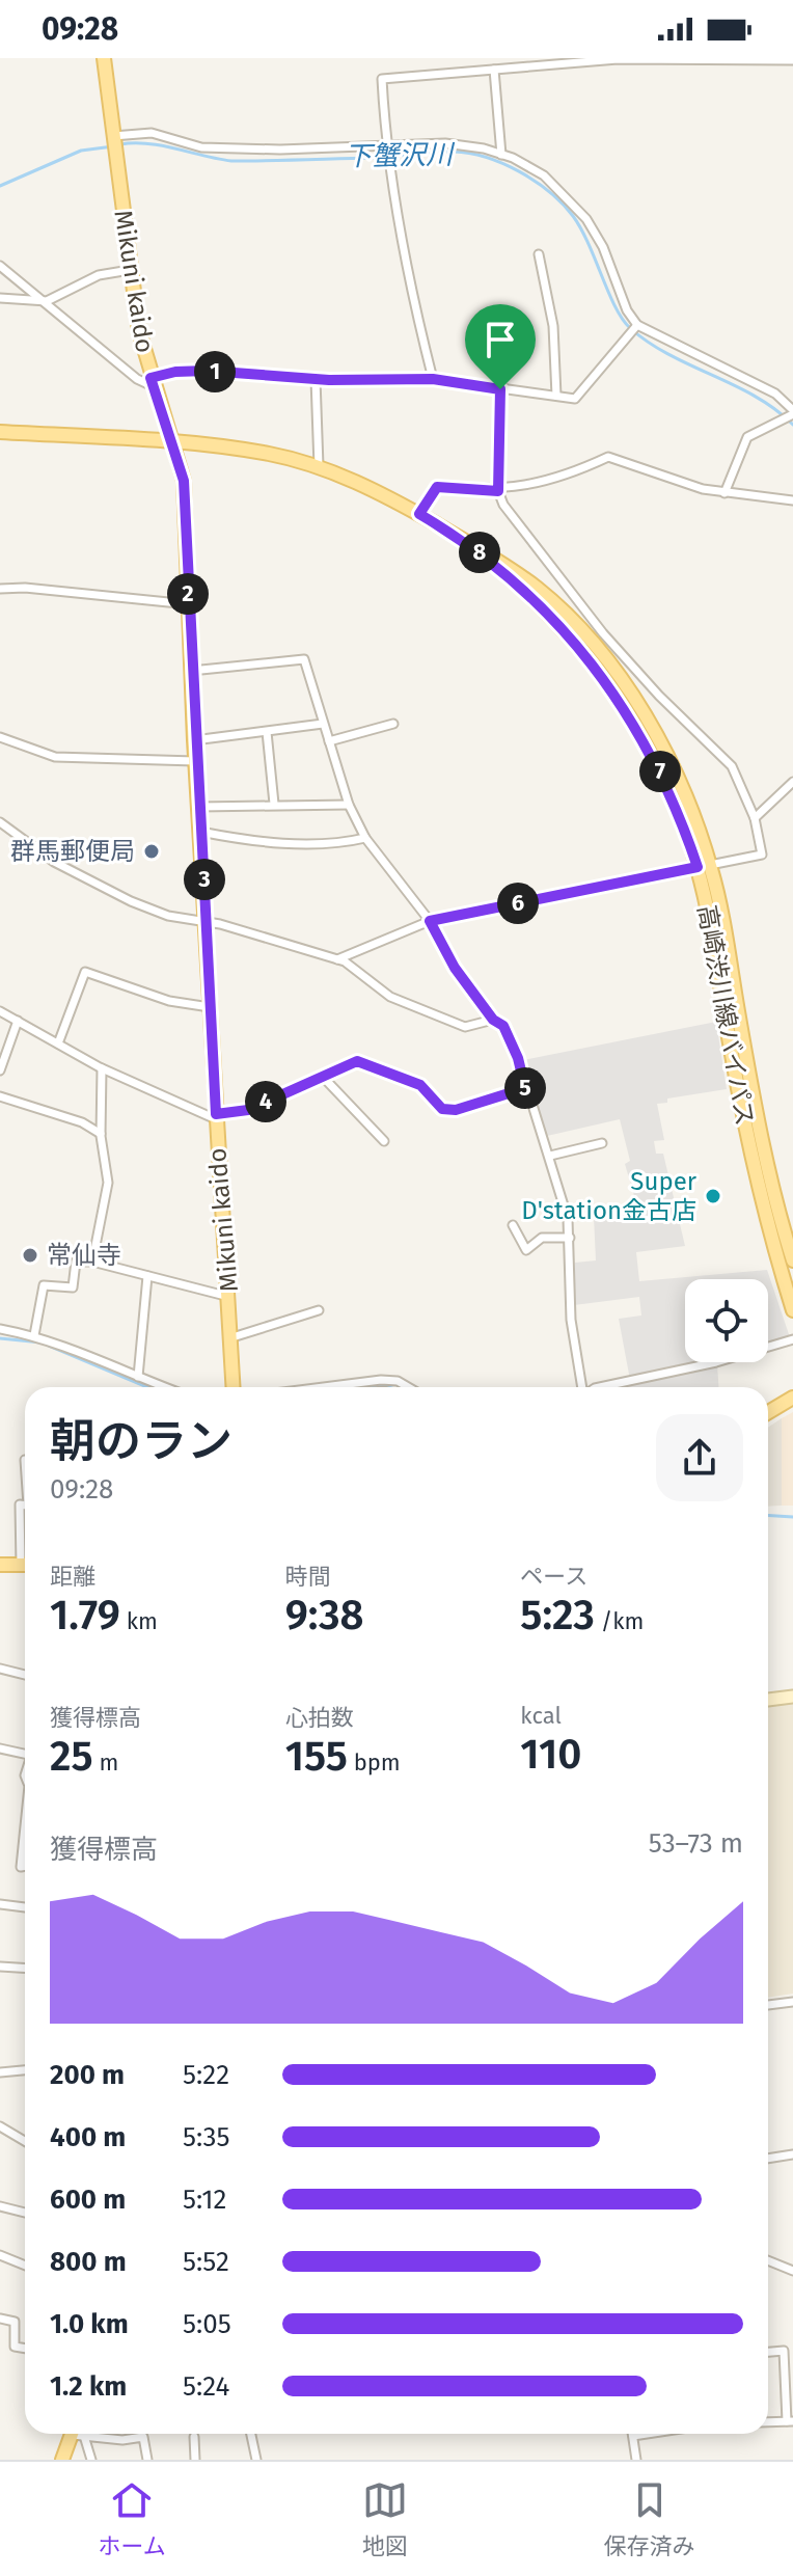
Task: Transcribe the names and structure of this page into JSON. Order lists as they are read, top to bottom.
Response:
{
  "streets": {
    "main road": ["Mikuni kaido", "高崎渋川線バイパス"]
  },
  "crossings": [
    ["Mikuni kaido", "高崎渋川線バイパス"]
  ],
  "water": ["下蟹沢川"],
  "places": ["群馬郵便局", "Super D'station金古店", "常仙寺"],
  "page": {
    "status": "09:28",
    "pins": [
      "1",
      "8",
      "2",
      "7",
      "3",
      "6",
      "5",
      "4"
    ],
    "heading": ["朝のラン", "09:28"],
    "stats": [
      ["距離", "1.79 km"],
      ["時間", "9:38"],
      ["ペース", "5:23 /km"],
      ["獲得標高", "25 m"],
      ["心拍数", "155 bpm"],
      ["kcal", "110"]
    ],
    "chart": ["獲得標高", "53–73 m"],
    "list": [
      {
        "name": "200 m",
        "note": "5:22"
      },
      {
        "name": "400 m",
        "note": "5:35"
      },
      {
        "name": "600 m",
        "note": "5:12"
      },
      {
        "name": "800 m",
        "note": "5:52"
      },
      {
        "name": "1.0 km",
        "note": "5:05"
      },
      {
        "name": "1.2 km",
        "note": "5:24"
      }
    ],
    "tabs": ["ホーム", "地図", "保存済み"]
  }
}
